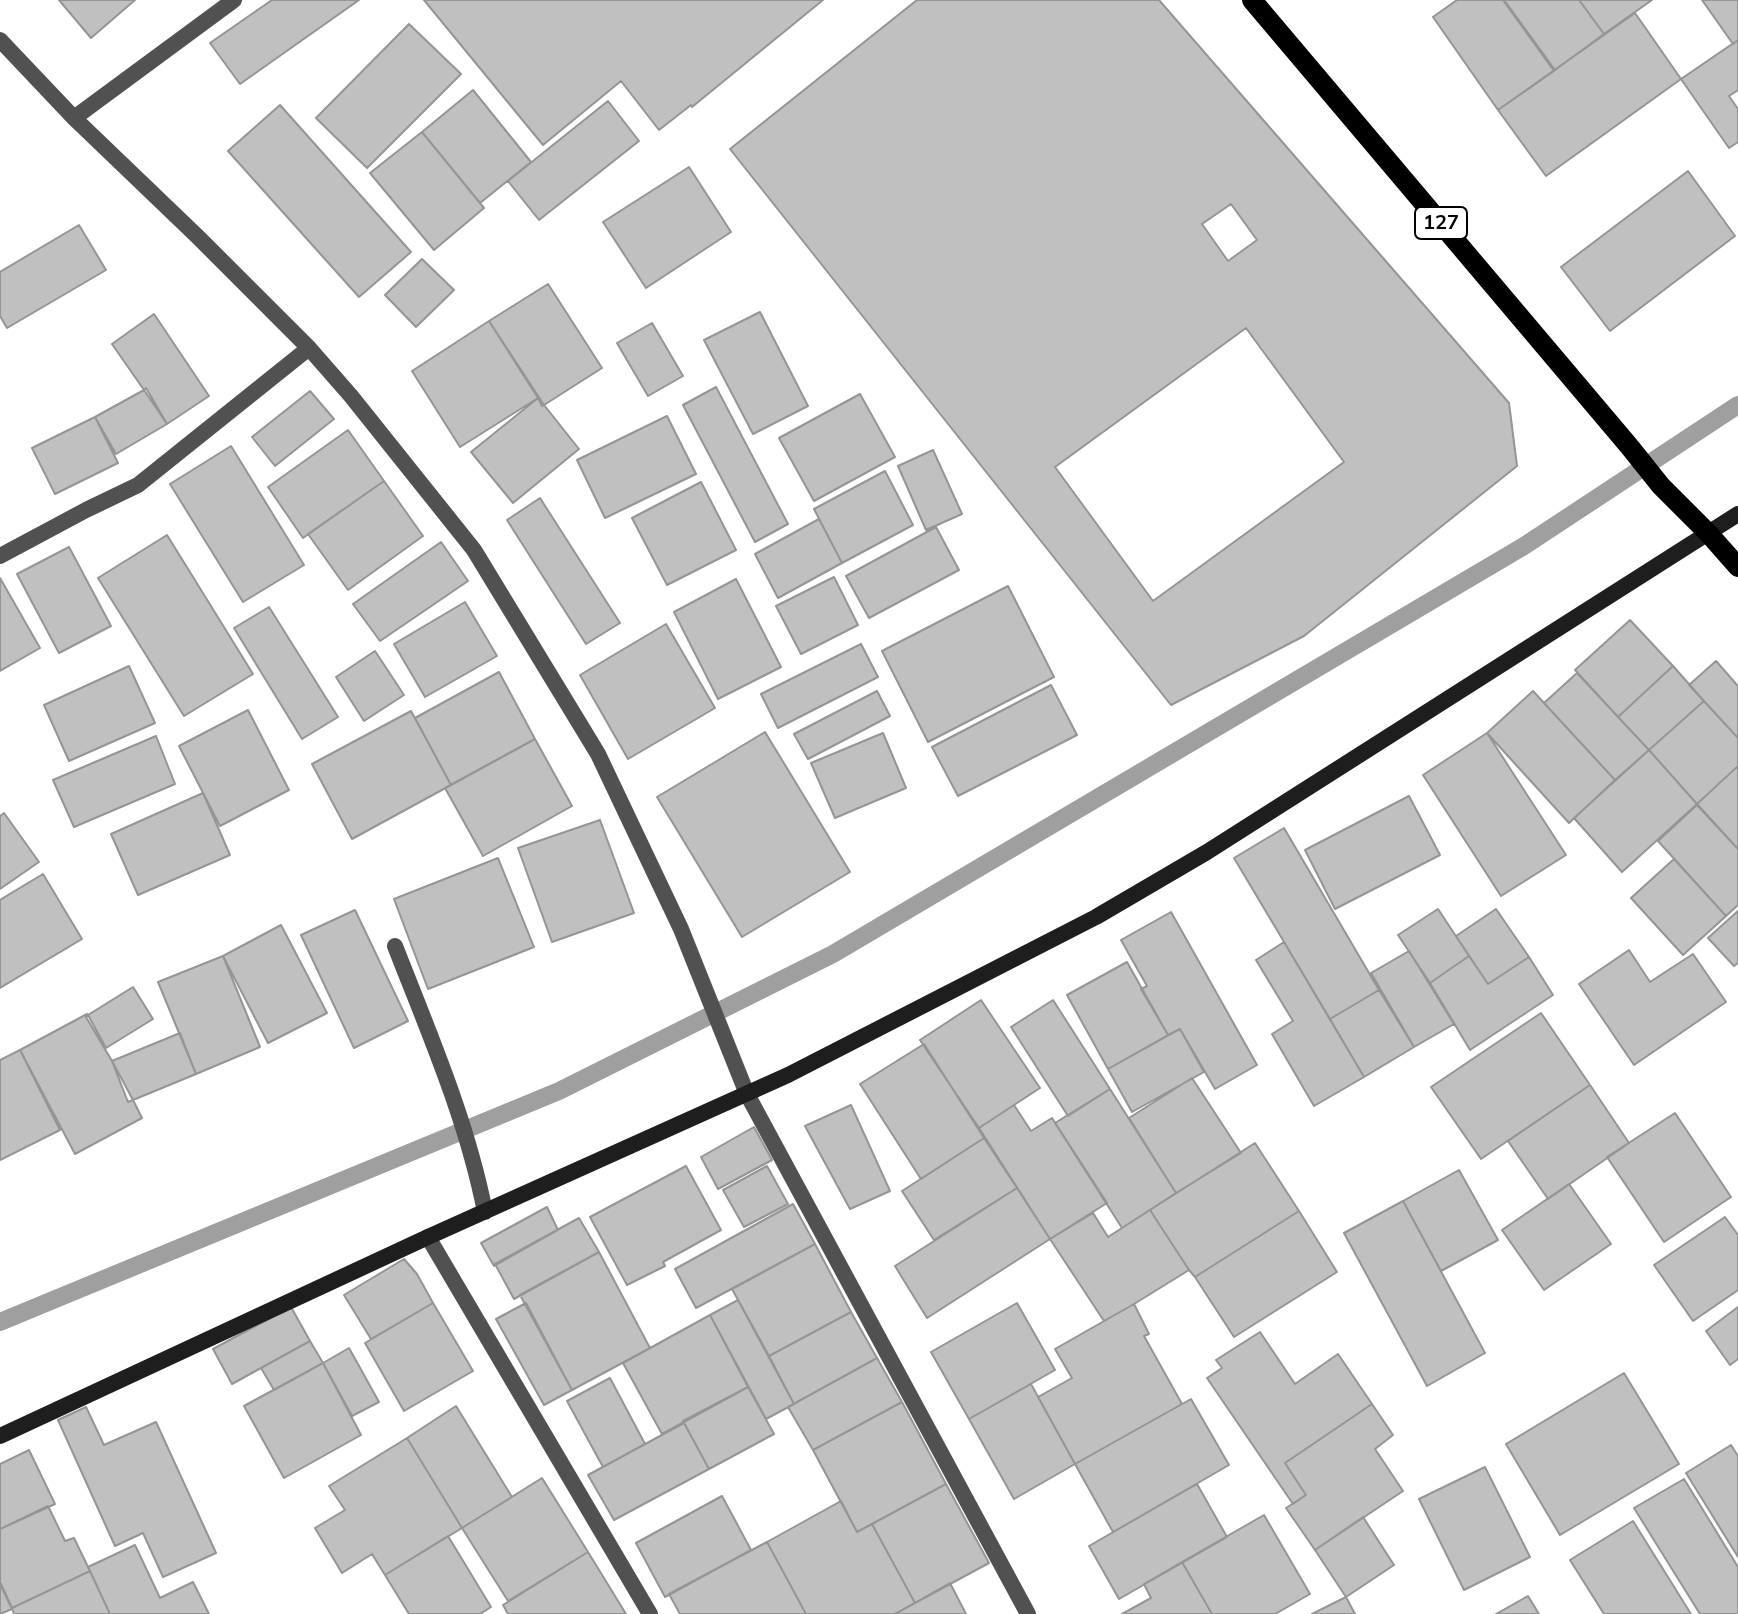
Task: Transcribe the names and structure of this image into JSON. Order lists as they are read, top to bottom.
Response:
{
  "streets": {
    "main road": ["127"]
  }
}
